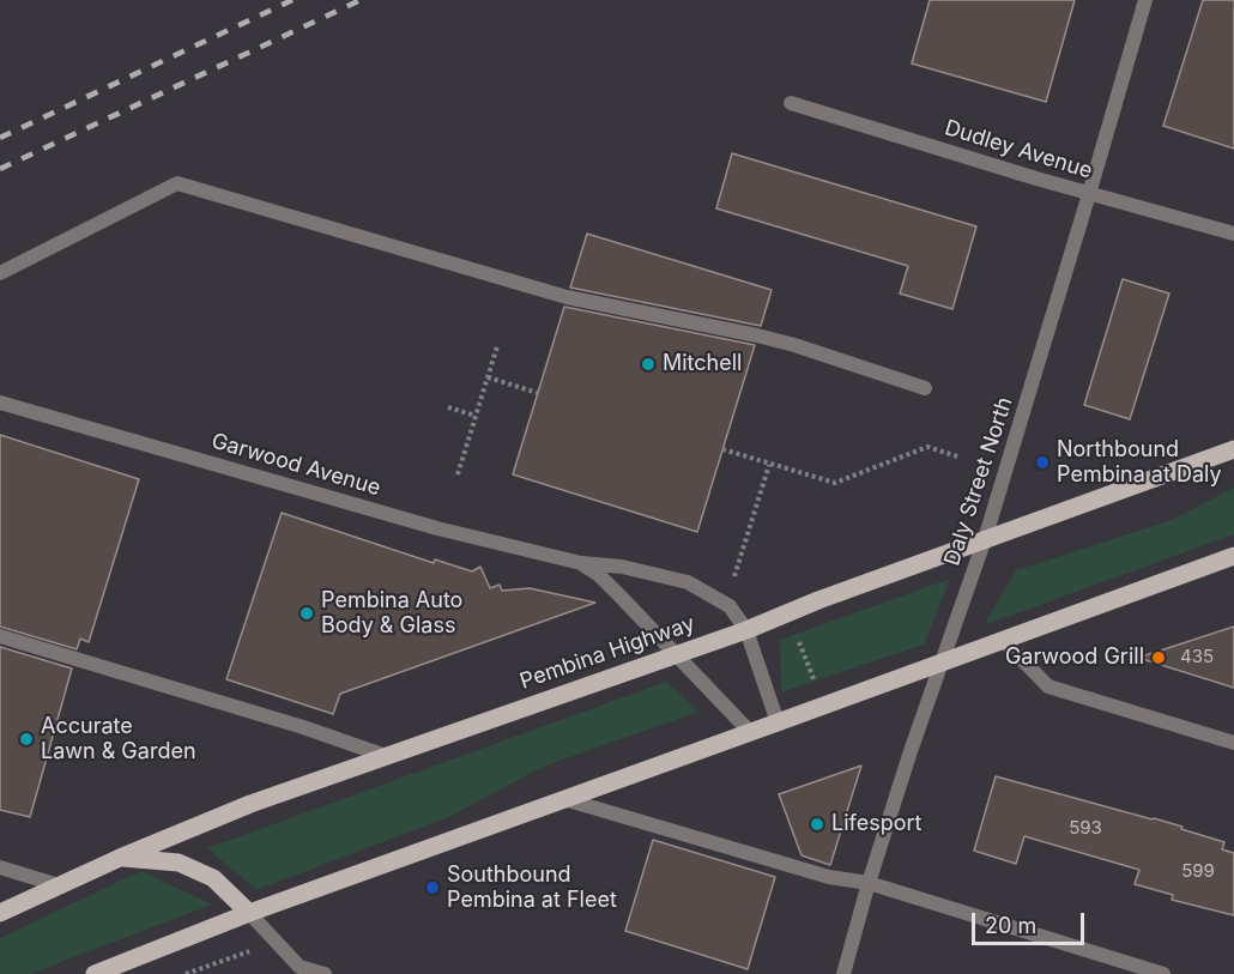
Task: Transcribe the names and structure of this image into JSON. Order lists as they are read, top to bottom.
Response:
{
  "streets": {
    "main road": ["Pembina Highway"],
    "street": ["Dudley Avenue", "Garwood Avenue", "Daly Street North"]
  },
  "crossings": [
    ["Dudley Avenue", "Daly Street North"],
    ["Garwood Avenue", "Pembina Highway"],
    ["Daly Street North", "Pembina Highway"]
  ],
  "places": [
    "Mitchell",
    "Northbound Pembina at Daly",
    "Pembina Auto Body & Glass",
    "Garwood Grill",
    "Accurate Lawn & Garden",
    "Lifesport",
    "Southbound Pembina at Fleet"
  ],
  "house_numbers": ["435", "593", "599"],
  "scale_bar": "20 m"
}
